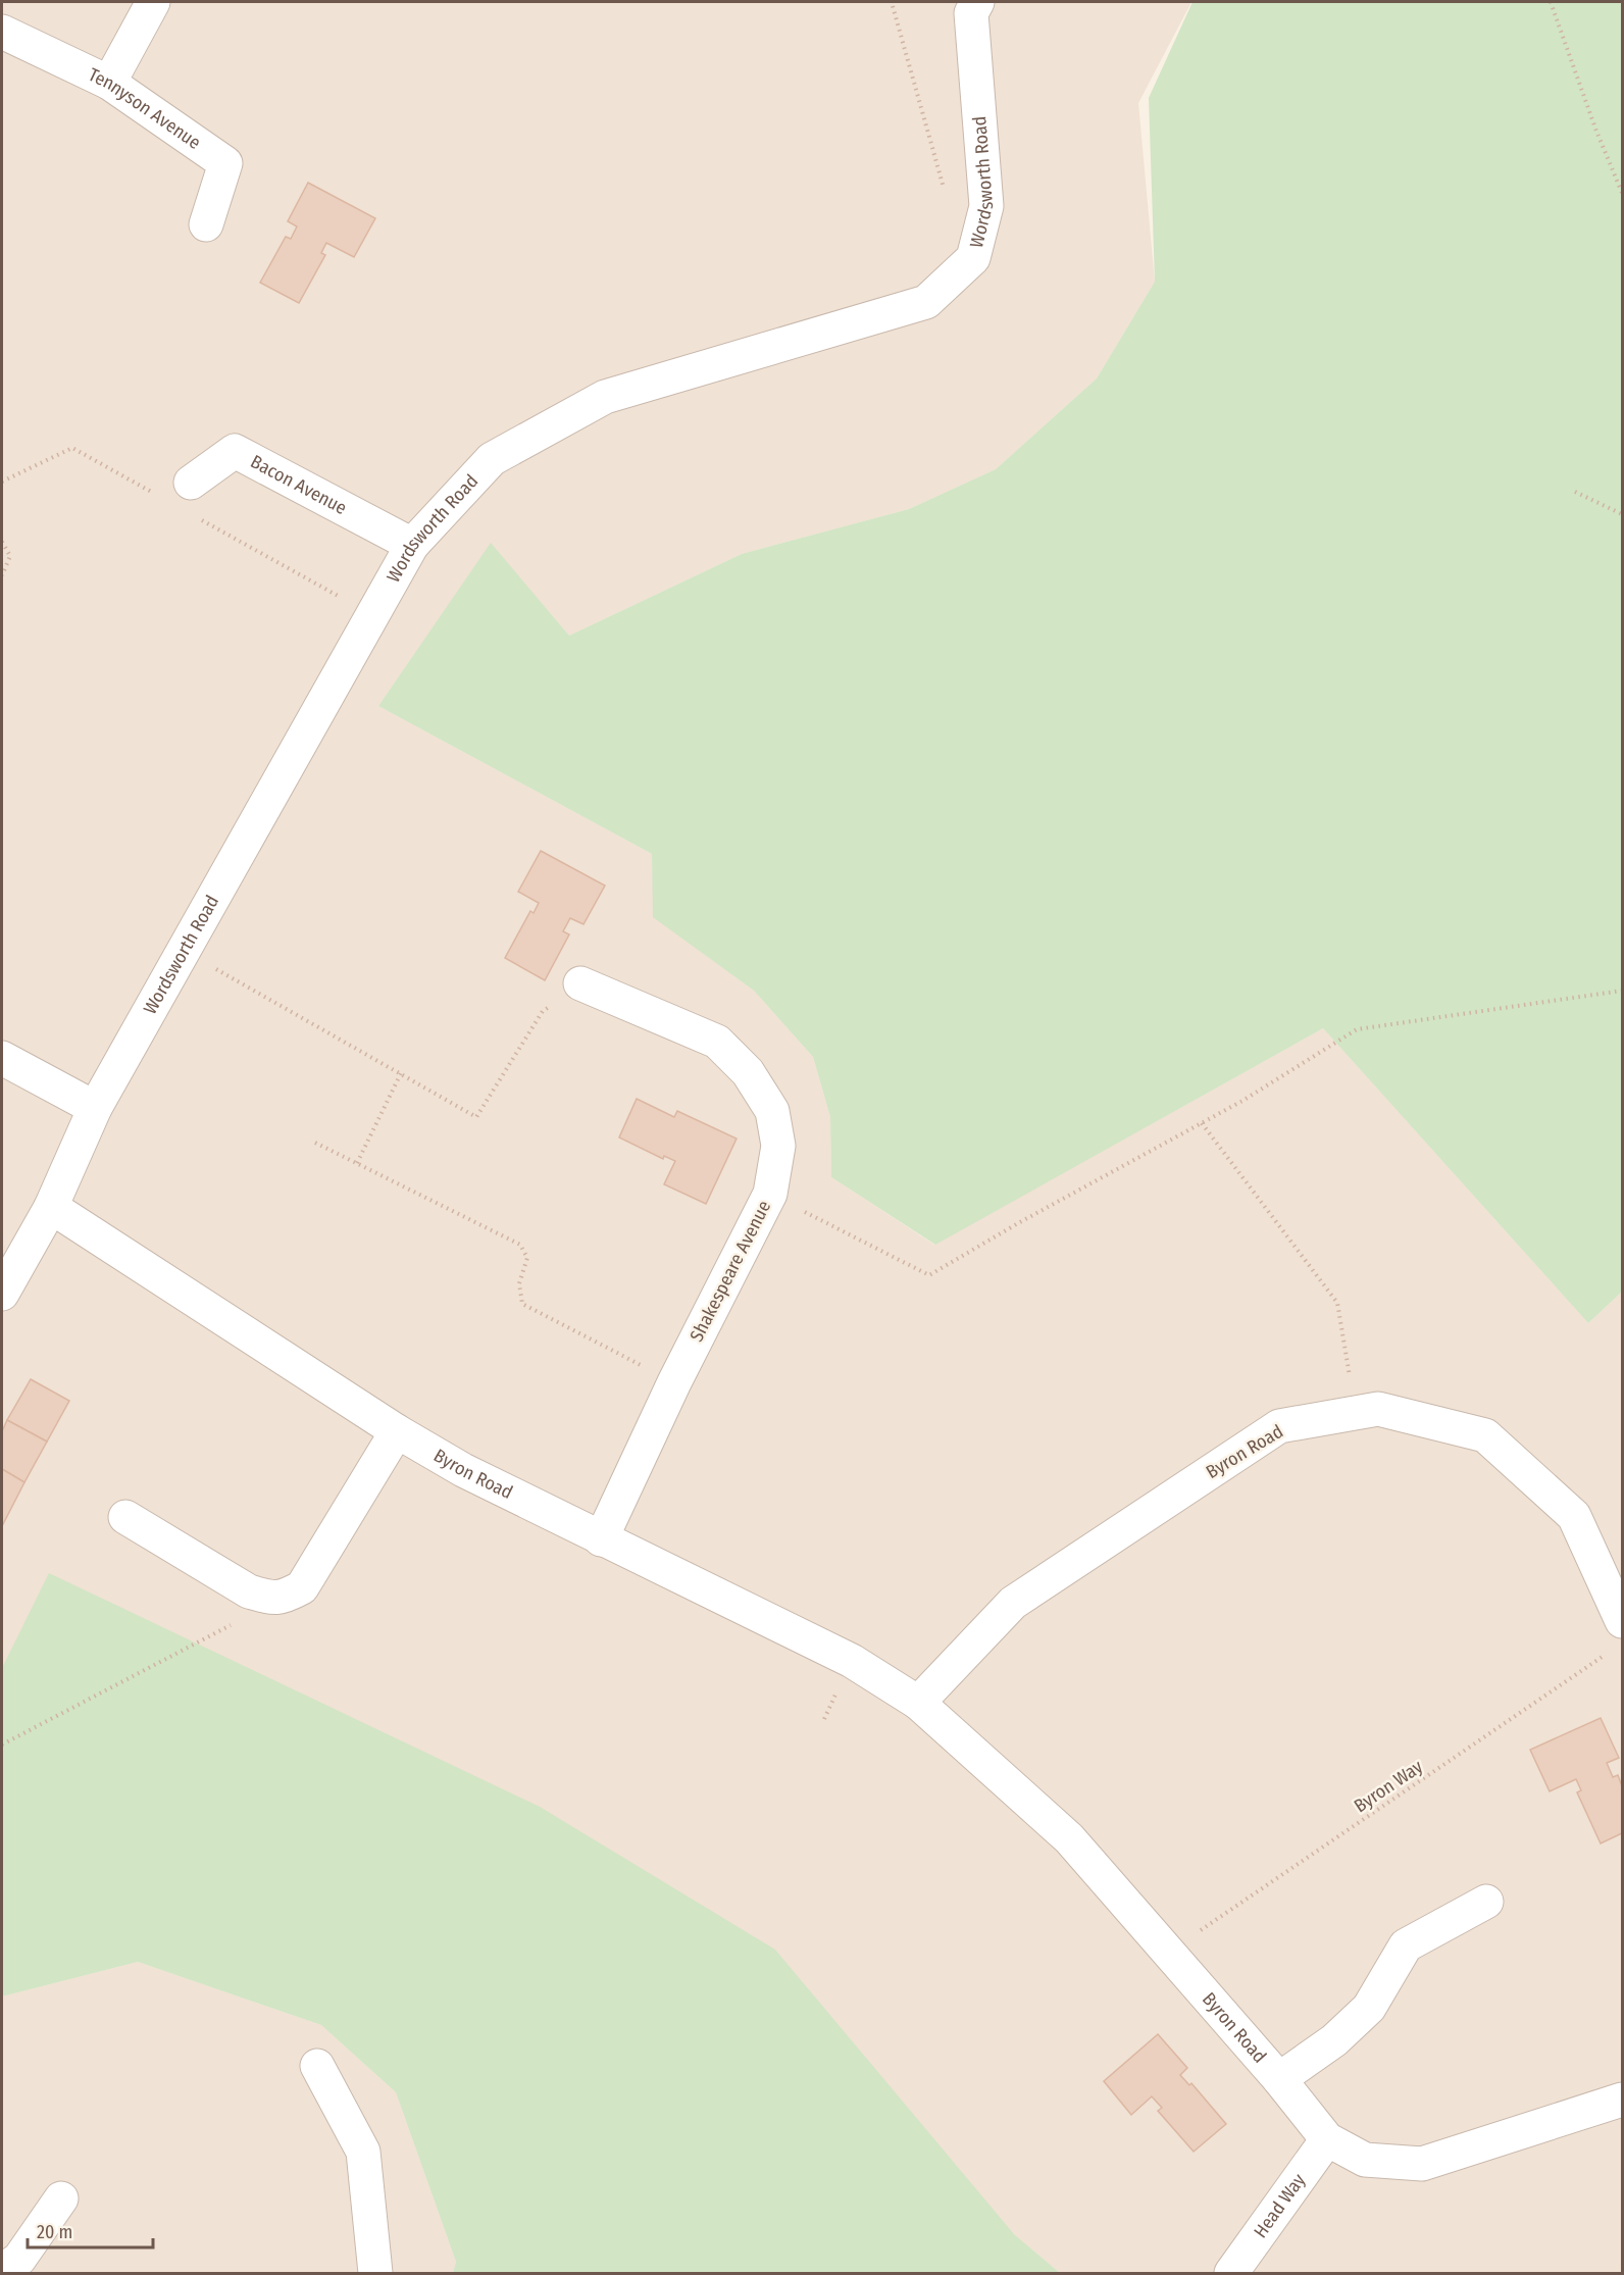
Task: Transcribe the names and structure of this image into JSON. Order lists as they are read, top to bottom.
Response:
{
  "streets": {
    "street": [
      "Tennyson Avenue",
      "Wordsworth Road",
      "Bacon Avenue",
      "Shakespeare Avenue",
      "Byron Road",
      "Head Way"
    ],
    "path": ["Byron Way"]
  },
  "crossings": [
    ["Wordsworth Road", "Bacon Avenue"],
    ["Wordsworth Road", "Byron Road"],
    ["Shakespeare Avenue", "Byron Road"],
    ["Byron Road", "Byron Way"],
    ["Byron Road", "Head Way"]
  ],
  "scale_bar": "20 m"
}
